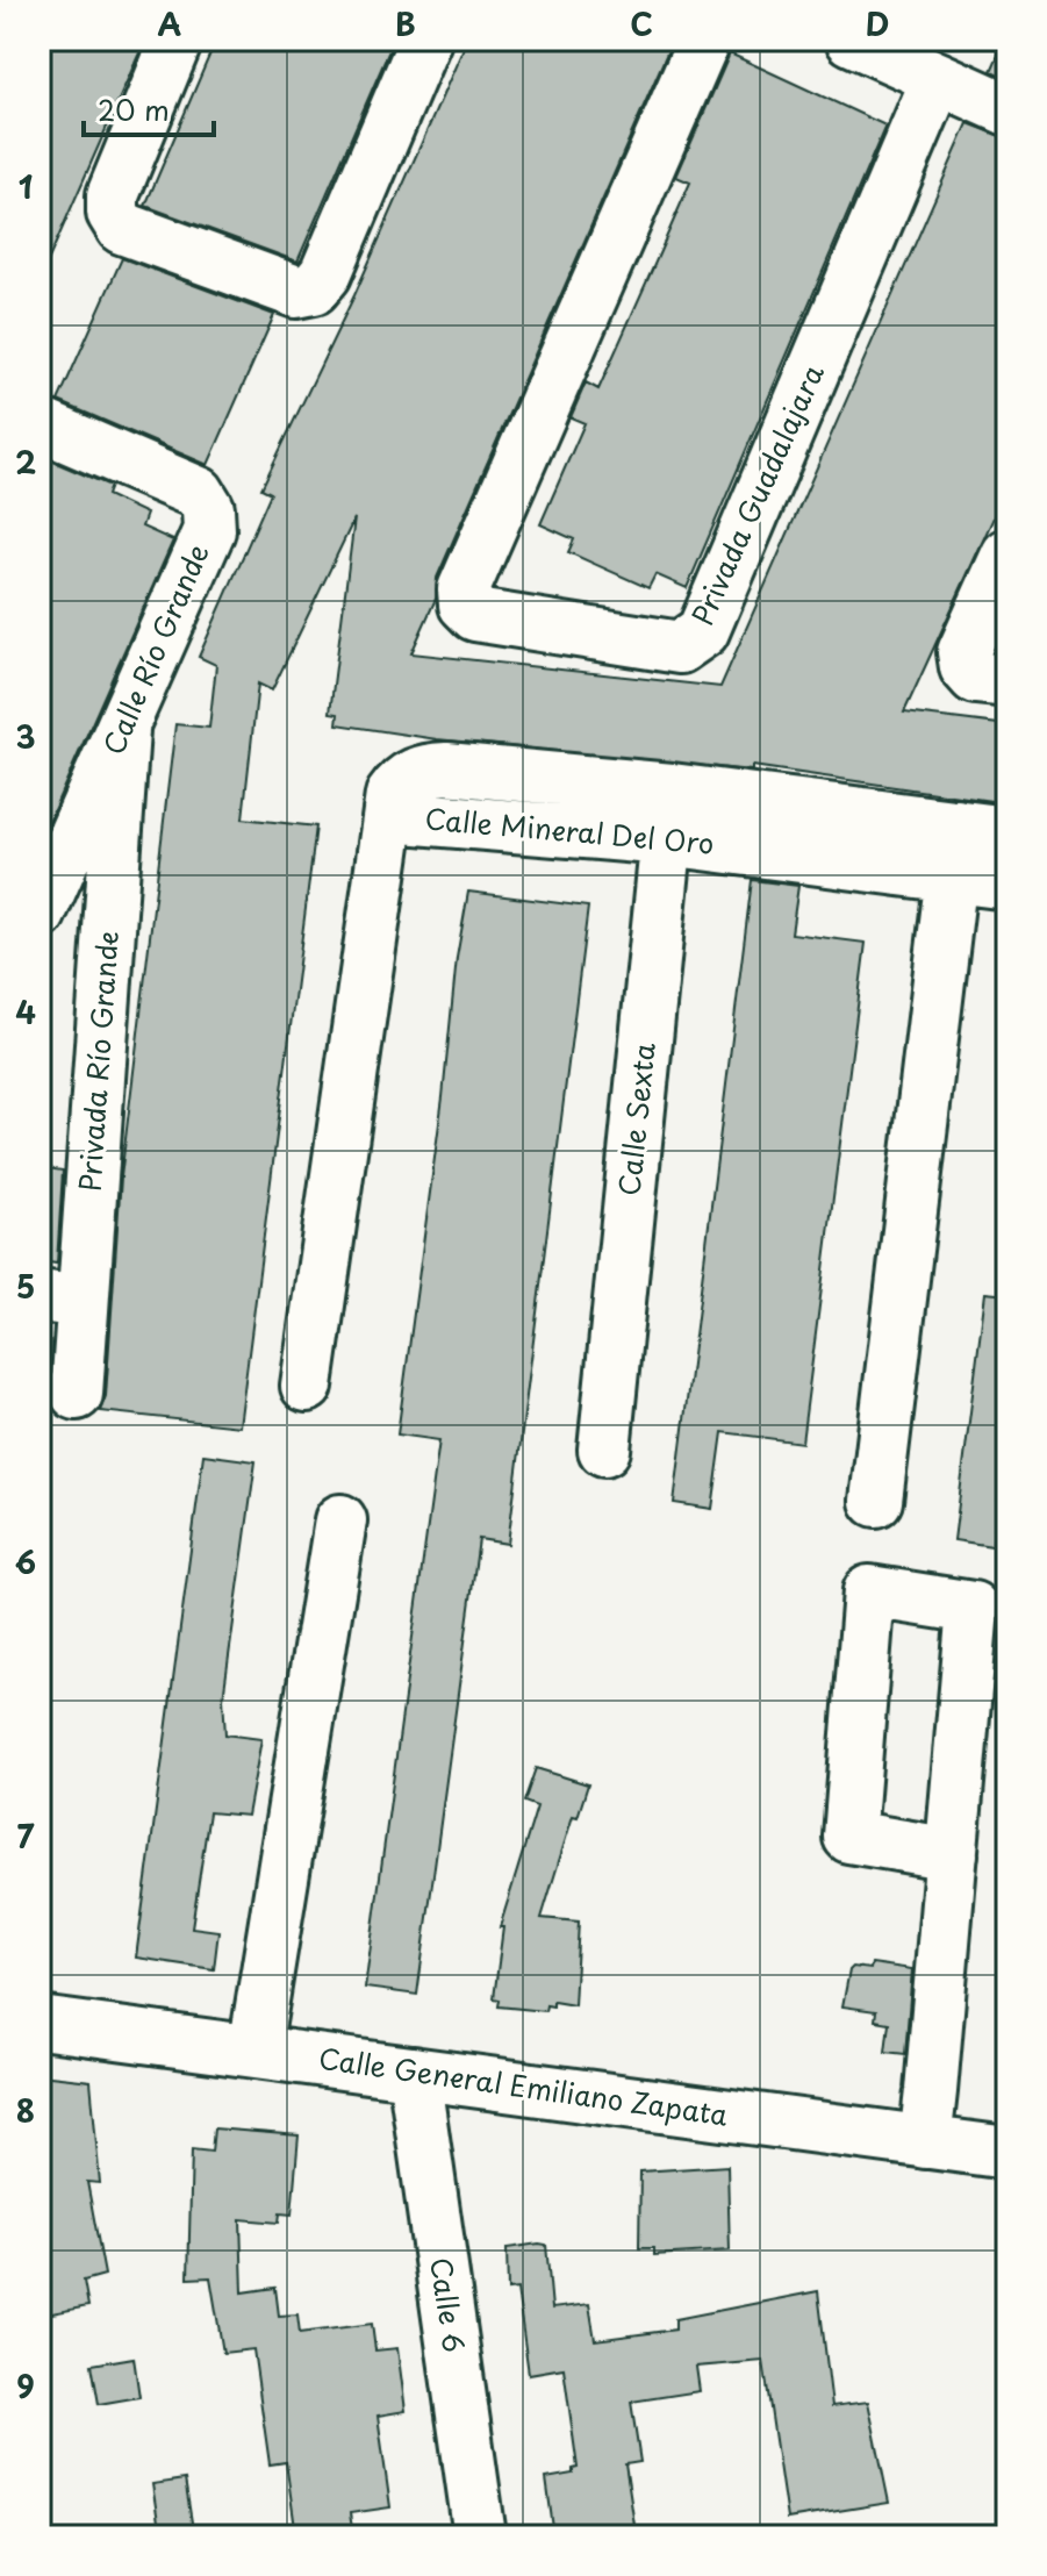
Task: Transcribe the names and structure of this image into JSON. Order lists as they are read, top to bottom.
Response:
{
  "streets": {
    "street": [
      "Privada Guadalajara",
      "Calle Río Grande",
      "Calle Mineral Del Oro",
      "Privada Río Grande",
      "Calle Sexta",
      "Calle General Emiliano Zapata",
      "Calle 6"
    ]
  },
  "crossings": [
    ["Calle Río Grande", "Privada Río Grande"],
    ["Calle Mineral Del Oro", "Calle Sexta"],
    ["Calle General Emiliano Zapata", "Calle 6"]
  ],
  "scale_bar": "20 m",
  "grid": {
    "columns": [
      "A",
      "B",
      "C",
      "D"
    ],
    "rows": [
      "1",
      "2",
      "3",
      "4",
      "5",
      "6",
      "7",
      "8",
      "9"
    ]
  }
}
